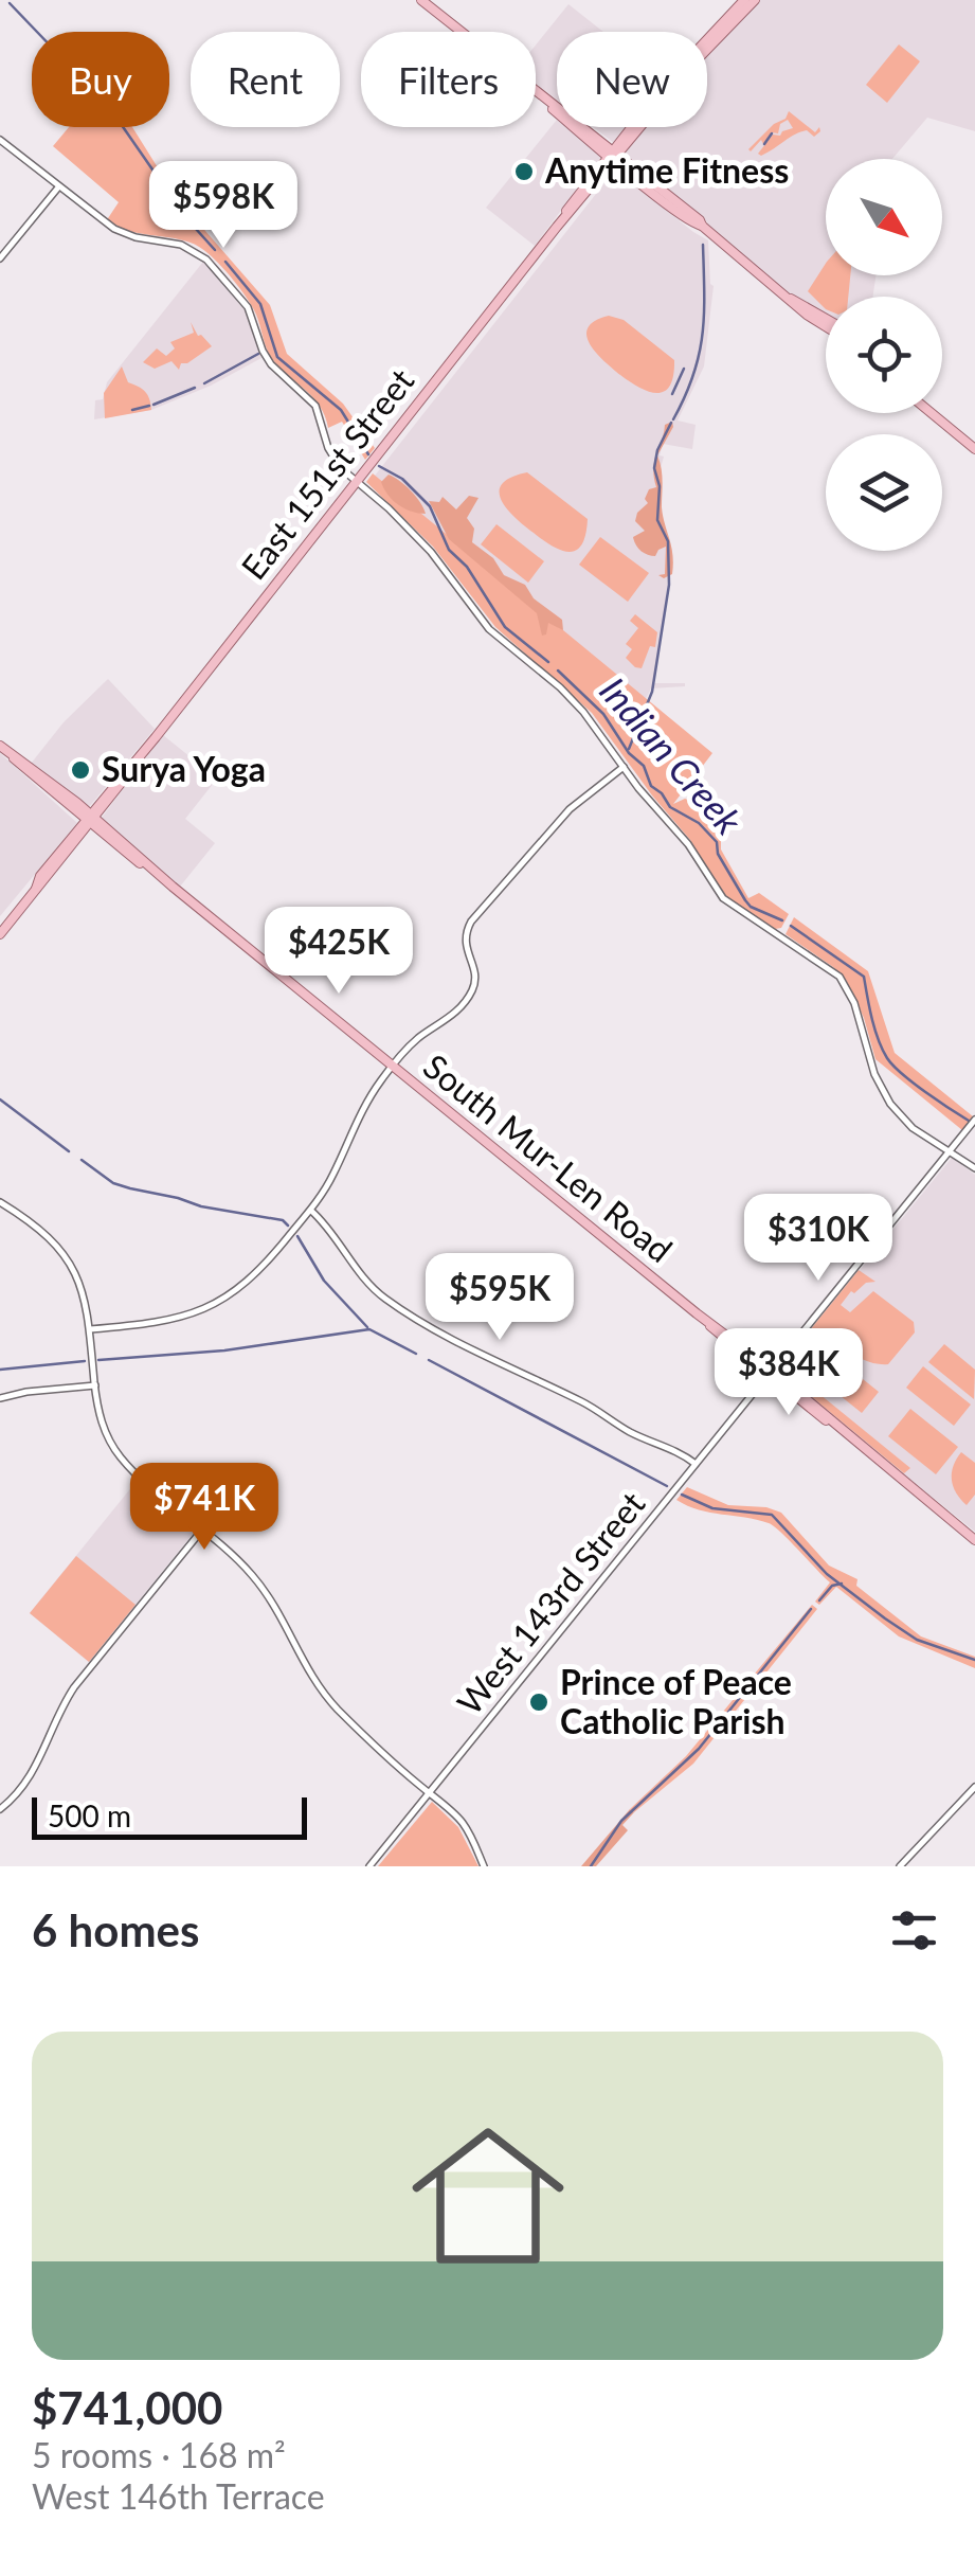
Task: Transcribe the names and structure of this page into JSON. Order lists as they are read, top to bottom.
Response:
{
  "streets": {
    "main road": ["East 151st Street", "South Mur-Len Road"],
    "street": ["West 143rd Street"]
  },
  "crossings": [
    ["East 151st Street", "South Mur-Len Road"],
    ["South Mur-Len Road", "West 143rd Street"]
  ],
  "water": ["Indian Creek"],
  "places": ["Anytime Fitness", "Surya Yoga", "Prince of Peace Catholic Parish"],
  "scale_bar": "500 m",
  "north": "bottom right",
  "page": {
    "chip": [
      "Buy",
      "Rent",
      "Filters",
      "New"
    ],
    "price": [
      "$598K",
      "$425K",
      "$310K",
      "$595K",
      "$384K",
      "$741K"
    ],
    "scale": "500 m",
    "heading": "6 homes",
    "list": [
      {
        "name": "$741,000",
        "note": "5 rooms · 168 m² · West 146th Terrace"
      }
    ]
  }
}
